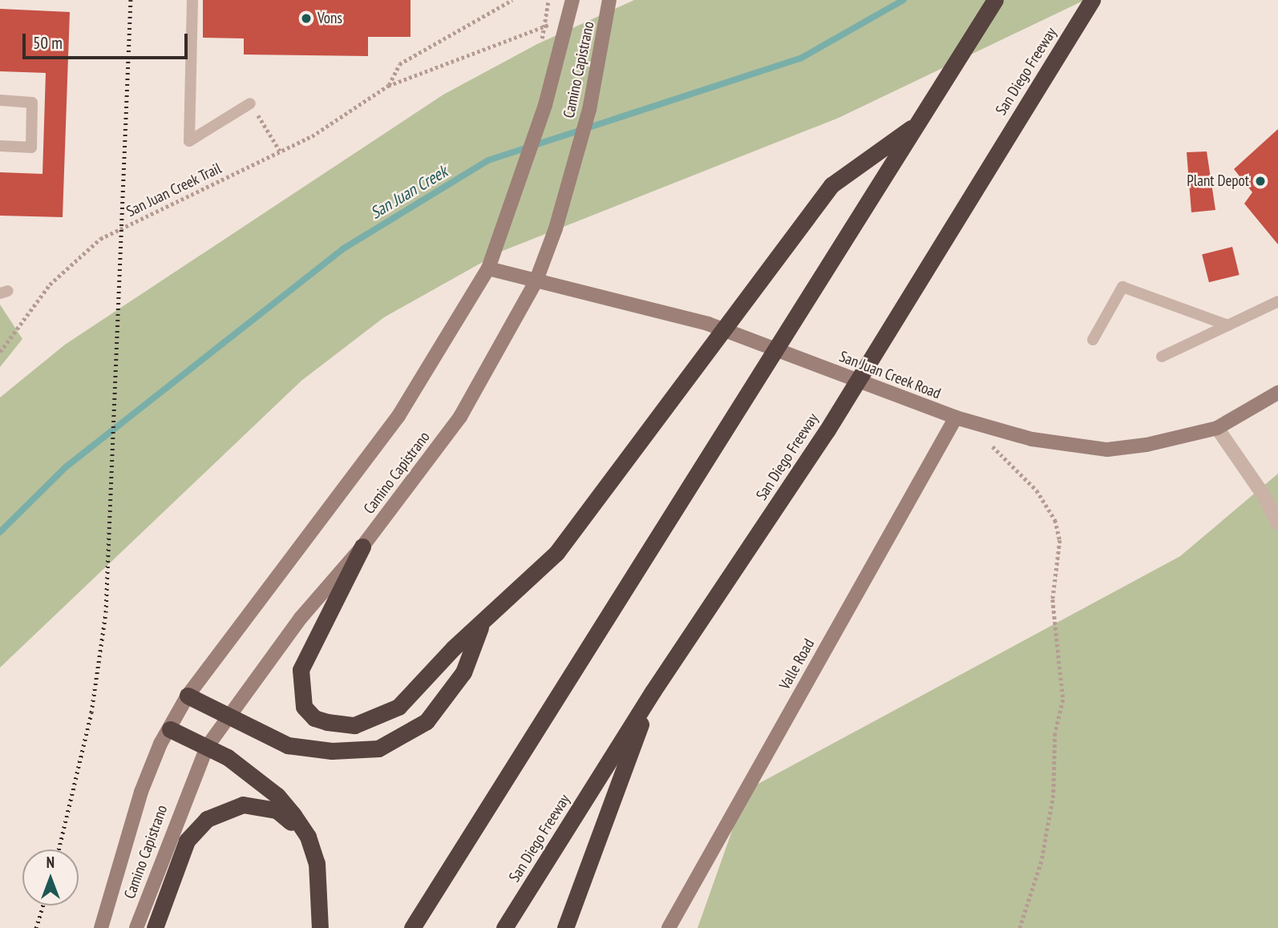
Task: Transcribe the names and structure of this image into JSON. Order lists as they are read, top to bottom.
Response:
{
  "streets": {
    "highway": ["San Diego Freeway"],
    "main road": ["Camino Capistrano", "San Juan Creek Road", "Valle Road"],
    "path": ["San Juan Creek Trail"]
  },
  "crossings": [
    ["Camino Capistrano", "San Juan Creek Road"],
    ["San Juan Creek Road", "Valle Road"]
  ],
  "water": ["San Juan Creek"],
  "places": ["Vons", "Plant Depot"],
  "scale_bar": "50 m",
  "north": "top"
}
